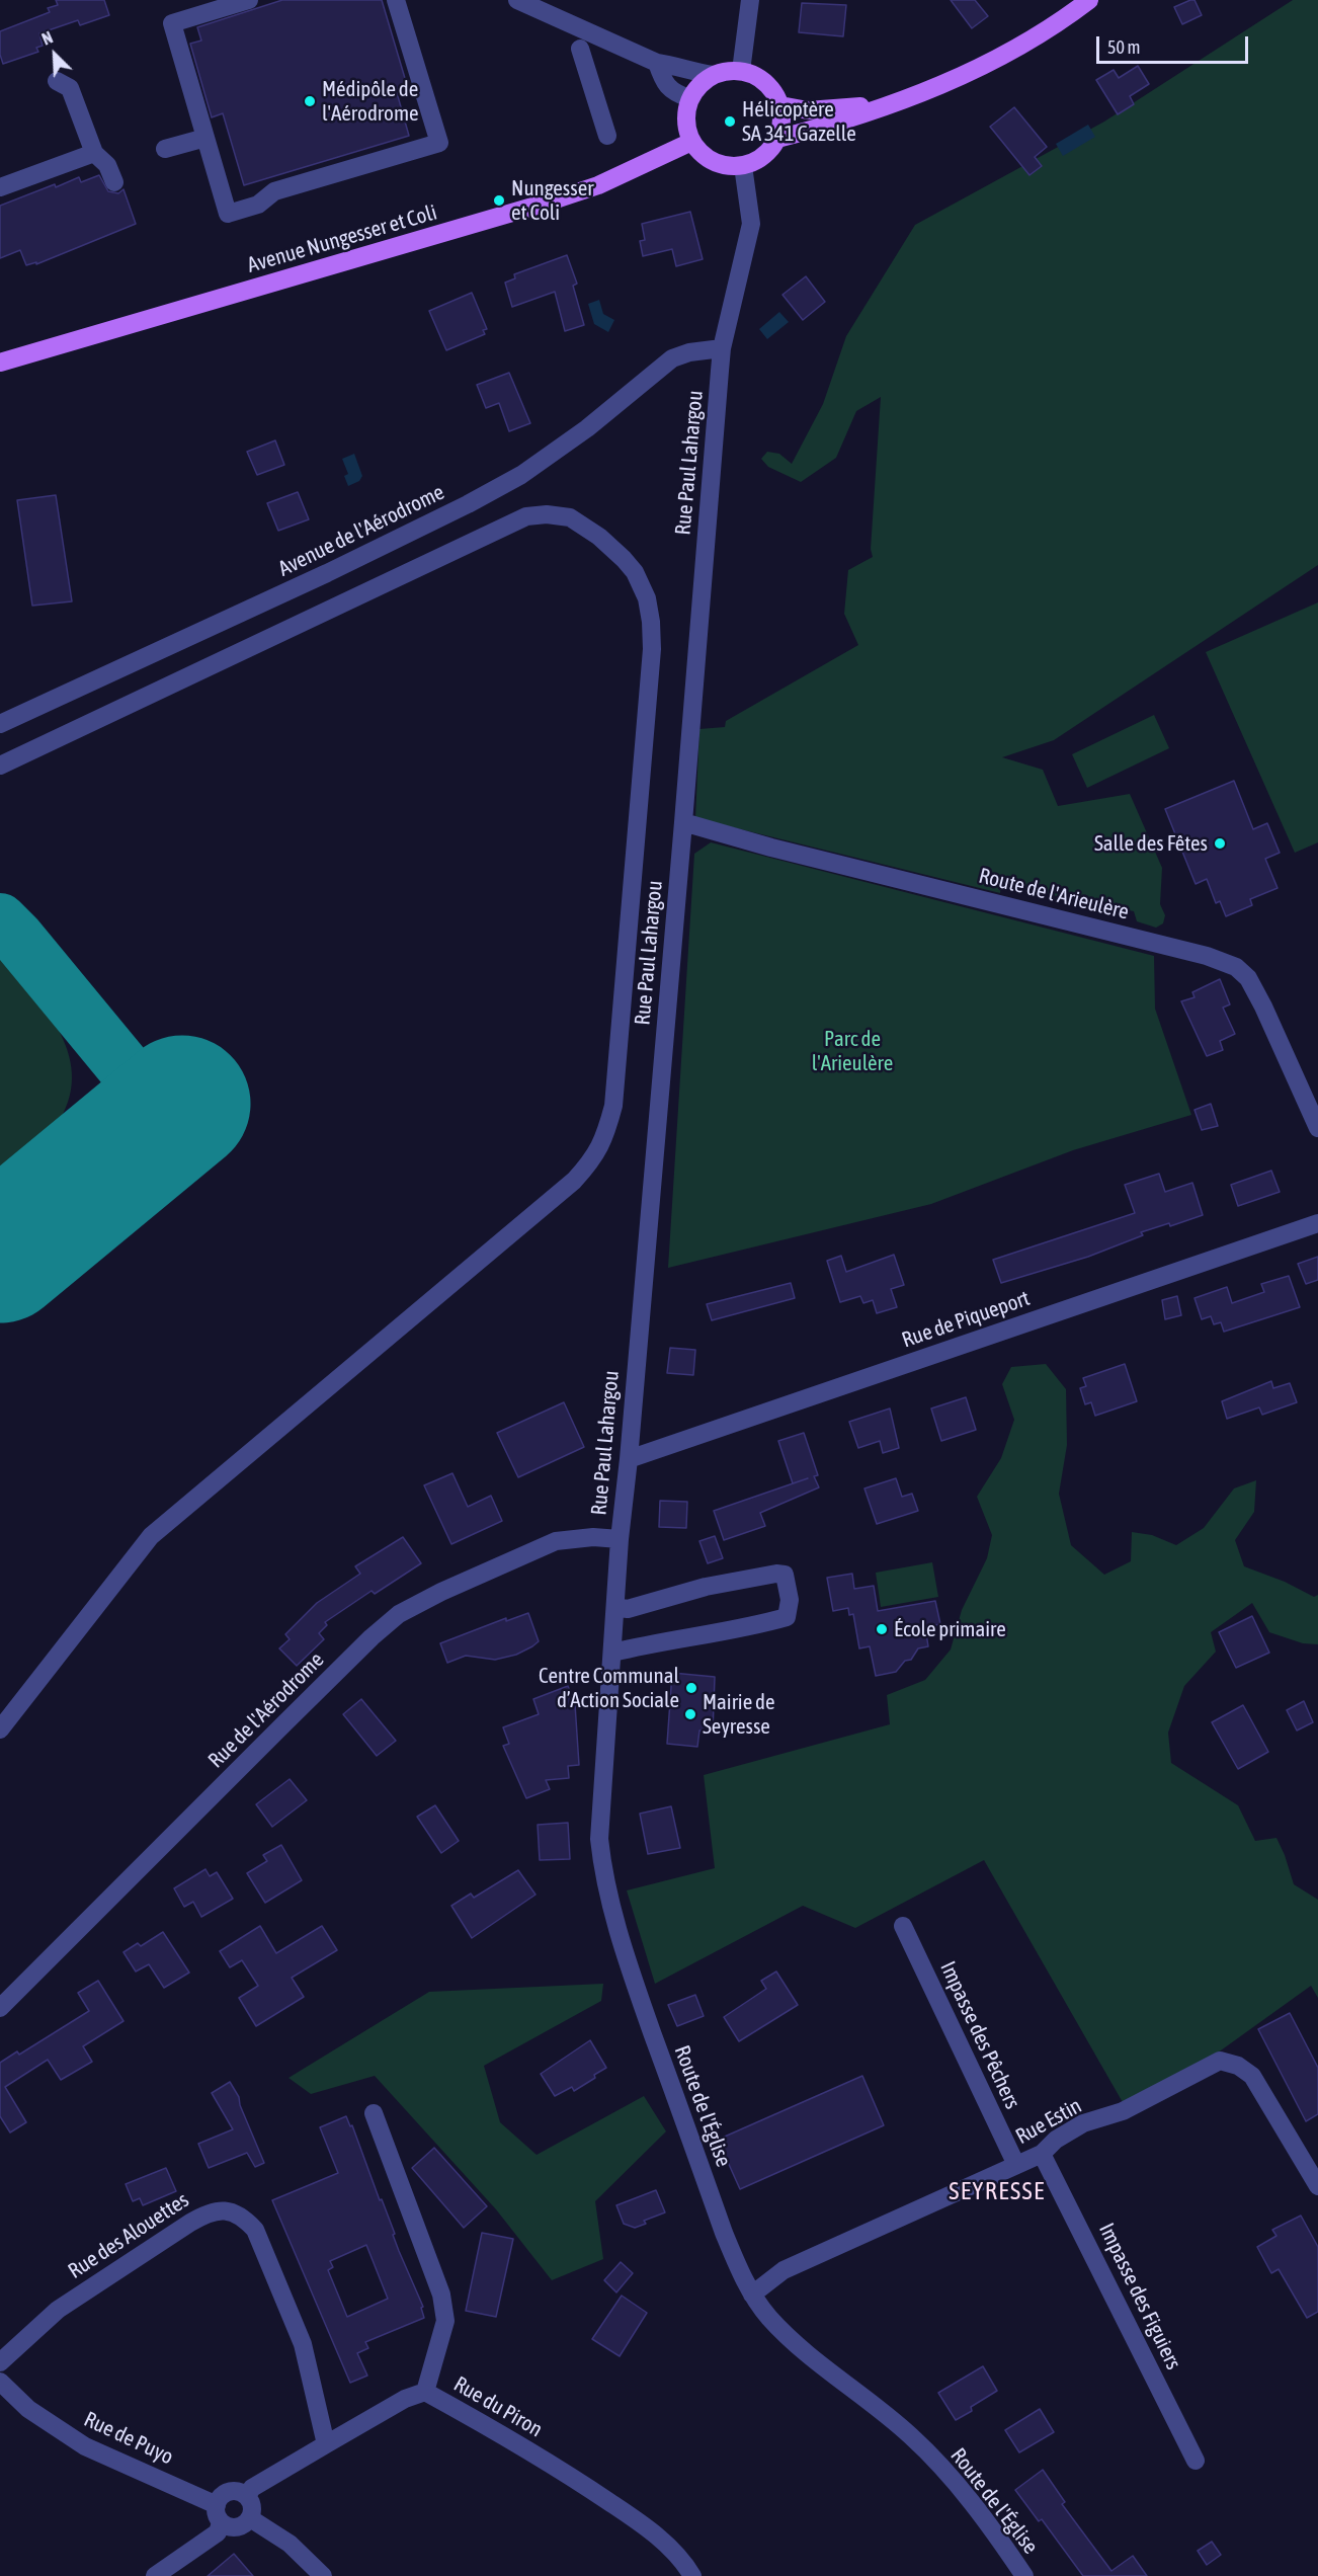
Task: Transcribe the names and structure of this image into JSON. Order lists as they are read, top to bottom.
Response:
{
  "streets": {
    "main road": ["Avenue Nungesser et Coli"],
    "street": [
      "Rue Paul Lahargou",
      "Avenue de l'Aérodrome",
      "Route de l'Arieulère",
      "Rue de Piqueport",
      "Rue de l'Aérodrome",
      "Impasse des Pêchers",
      "Route de l'Église",
      "Rue Estin",
      "Rue des Alouettes",
      "Impasse des Figuiers",
      "Rue du Piron",
      "Rue de Puyo"
    ]
  },
  "crossings": [
    ["Avenue Nungesser et Coli", "Rue Paul Lahargou"],
    ["Rue Paul Lahargou", "Avenue de l'Aérodrome"],
    ["Rue Paul Lahargou", "Route de l'Arieulère"],
    ["Rue Paul Lahargou", "Rue de Piqueport"],
    ["Rue Paul Lahargou", "Rue de l'Aérodrome"],
    ["Rue Paul Lahargou", "Route de l'Église"],
    ["Rue de l'Aérodrome", "Route de l'Église"],
    ["Impasse des Pêchers", "Rue Estin"],
    ["Route de l'Église", "Rue Estin"],
    ["Rue Estin", "Impasse des Figuiers"]
  ],
  "districts": ["SEYRESSE"],
  "parks": ["Parc de l'Arieulère"],
  "places": [
    "Médipôle de l'Aérodrome",
    "Hélicoptère SA 341 Gazelle",
    "Nungesser et Coli",
    "Salle des Fêtes",
    "École primaire",
    "Centre Communal d’Action Sociale",
    "Mairie de Seyresse"
  ],
  "scale_bar": "50 m",
  "north": "top left"
}
